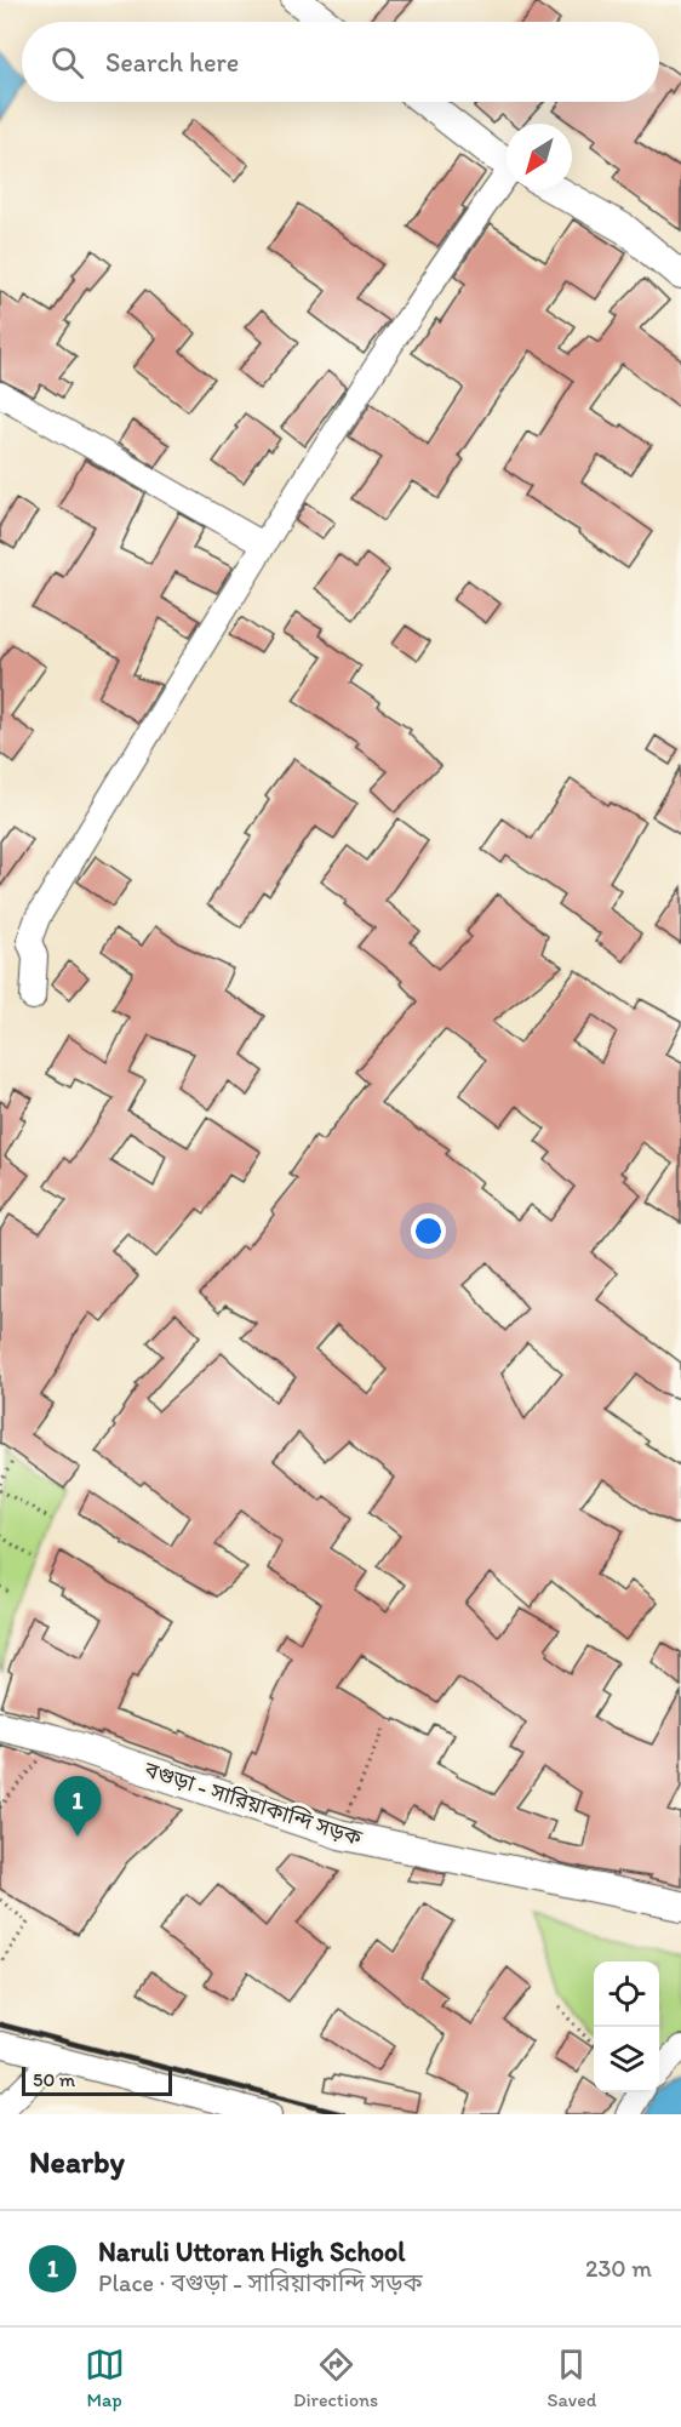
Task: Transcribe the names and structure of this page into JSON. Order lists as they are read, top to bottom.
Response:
{
  "streets": {
    "main road": ["বগুড়া - সারিয়াকান্দি সড়ক"]
  },
  "scale_bar": "50 m",
  "north": "bottom left",
  "page": {
    "search": "Search here",
    "pins": "1",
    "scale": "50 m",
    "heading": "Nearby",
    "list": [
      {
        "mark": "1",
        "name": "Naruli Uttoran High School",
        "note": "Place · বগুড়া - সারিয়াকান্দি সড়ক",
        "value": "230 m"
      }
    ],
    "nav": ["Map", "Directions", "Saved"]
  }
}
